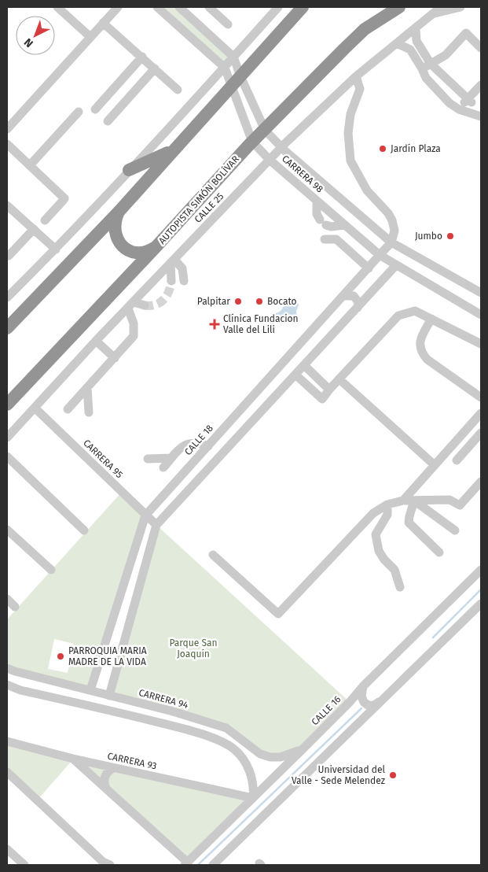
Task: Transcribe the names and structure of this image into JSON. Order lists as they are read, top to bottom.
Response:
{
  "streets": {
    "highway": ["AUTOPISTA SIMÓN BOLÍVAR"],
    "street": [
      "CARRERA 98",
      "CALLE 25",
      "CALLE 18",
      "CARRERA 95",
      "CARRERA 94",
      "CALLE 16",
      "CARRERA 93"
    ]
  },
  "crossings": [
    ["CARRERA 98", "AUTOPISTA SIMÓN BOLÍVAR"],
    ["CARRERA 98", "CALLE 25"],
    ["CARRERA 98", "CALLE 18"],
    ["CALLE 25", "CARRERA 95"],
    ["CALLE 18", "CARRERA 95"],
    ["CALLE 18", "CARRERA 94"],
    ["CARRERA 94", "CALLE 16"],
    ["CALLE 16", "CARRERA 93"]
  ],
  "parks": ["Parque San Joaquín"],
  "places": {
    "other": [
      "Jardín Plaza",
      "Jumbo",
      "Palpitar",
      "Bocato",
      "PARROQUIA MARIA MADRE DE LA VIDA",
      "Universidad del Valle - Sede Melendez"
    ],
    "health": ["Clínica Fundacion Valle del Lili"]
  },
  "north": "bottom left"
}
